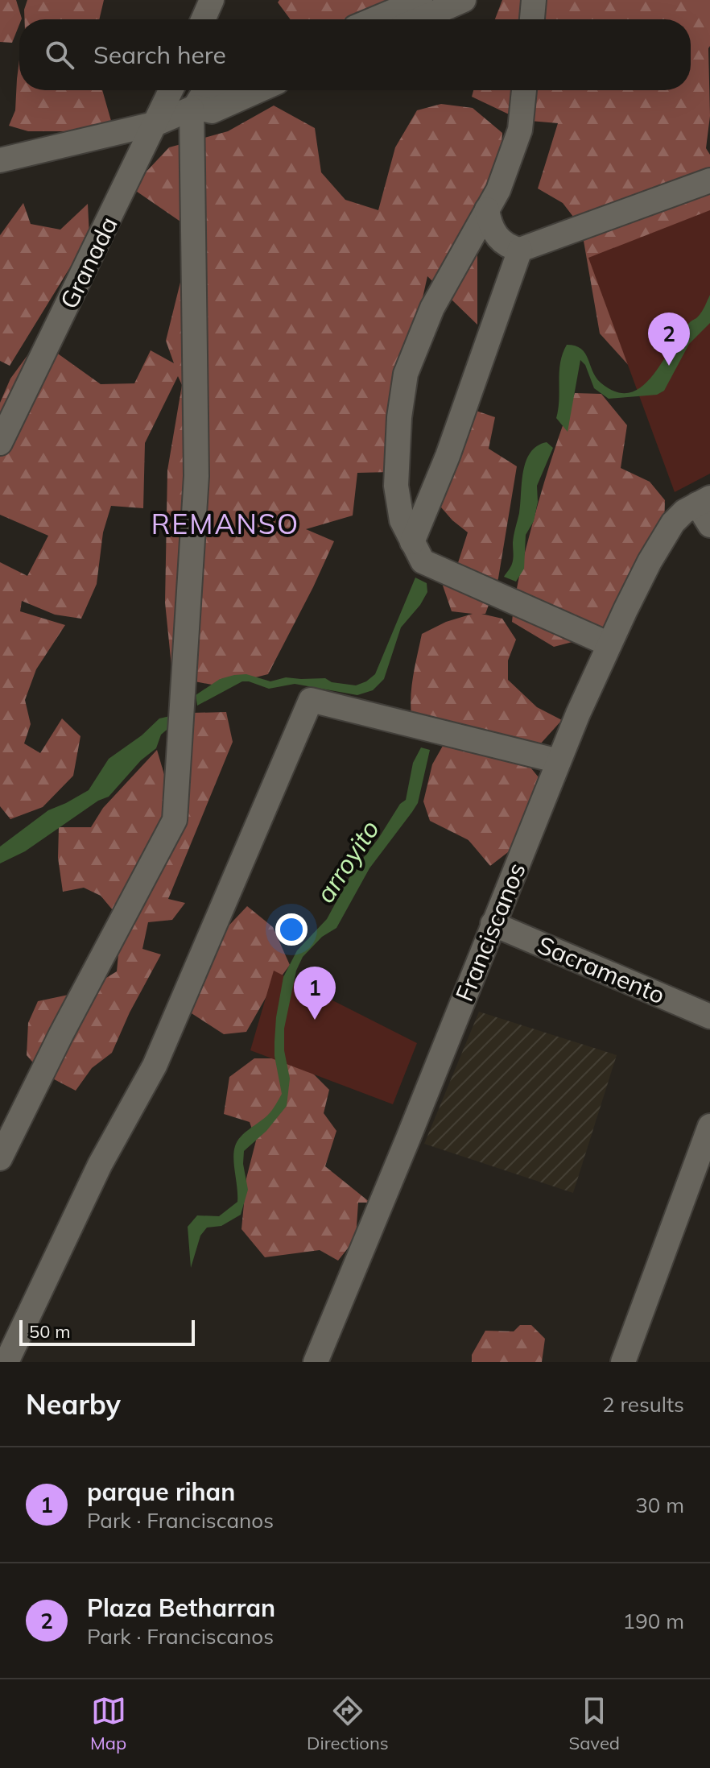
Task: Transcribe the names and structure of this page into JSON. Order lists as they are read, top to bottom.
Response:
{
  "streets": {
    "street": ["Granada", "Franciscanos", "Sacramento"]
  },
  "crossings": [
    ["Franciscanos", "Sacramento"]
  ],
  "districts": ["REMANSO"],
  "water": ["arroyito"],
  "scale_bar": "50 m",
  "page": {
    "search": "Search here",
    "pins": ["2", "1"],
    "scale": "50 m",
    "heading": ["Nearby", "2 results"],
    "list": [
      {
        "mark": "1",
        "name": "parque rihan",
        "note": "Park · Franciscanos",
        "value": "30 m"
      },
      {
        "mark": "2",
        "name": "Plaza Betharran",
        "note": "Park · Franciscanos",
        "value": "190 m"
      }
    ],
    "nav": ["Map", "Directions", "Saved"]
  }
}
